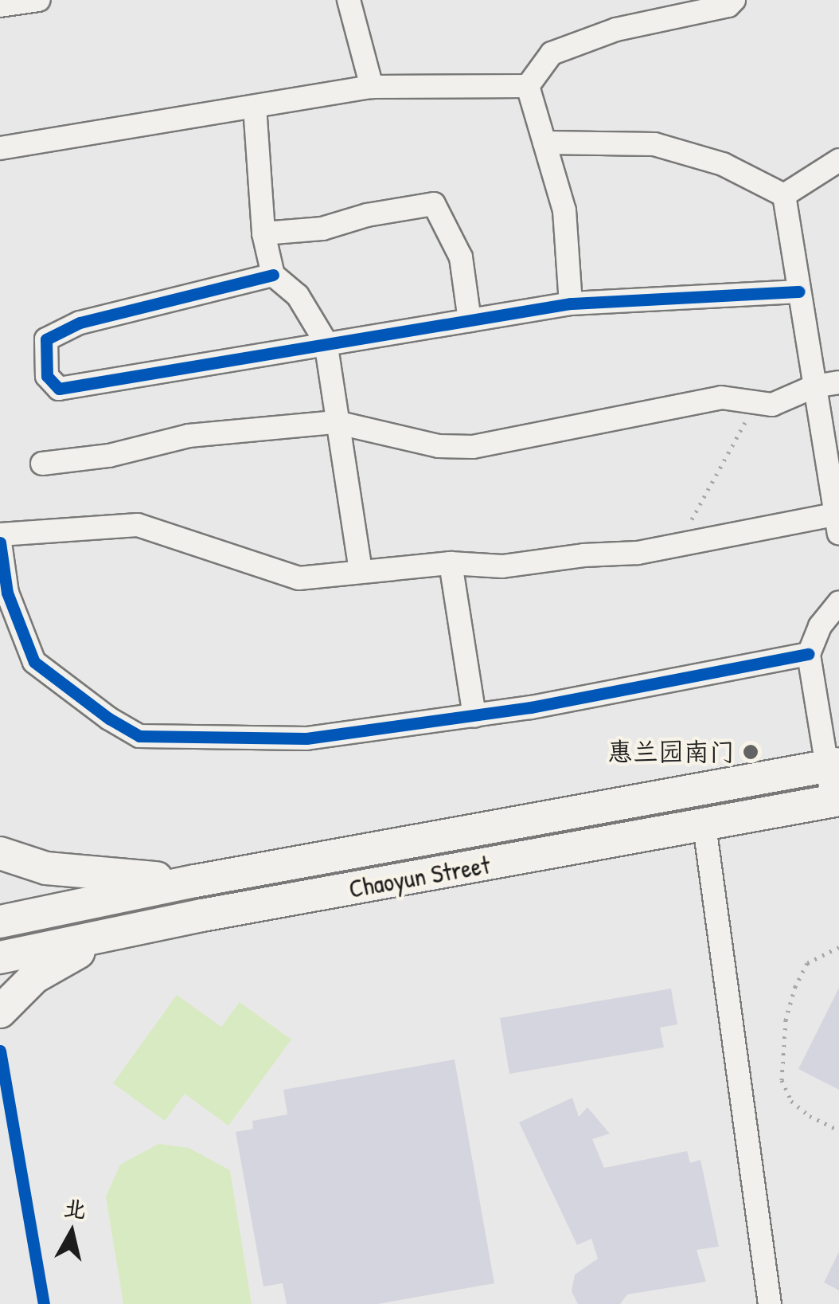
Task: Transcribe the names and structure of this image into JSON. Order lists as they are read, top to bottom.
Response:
{
  "streets": {
    "main road": ["Chaoyun Street"]
  },
  "places": ["惠兰园南门"],
  "north": "top"
}
